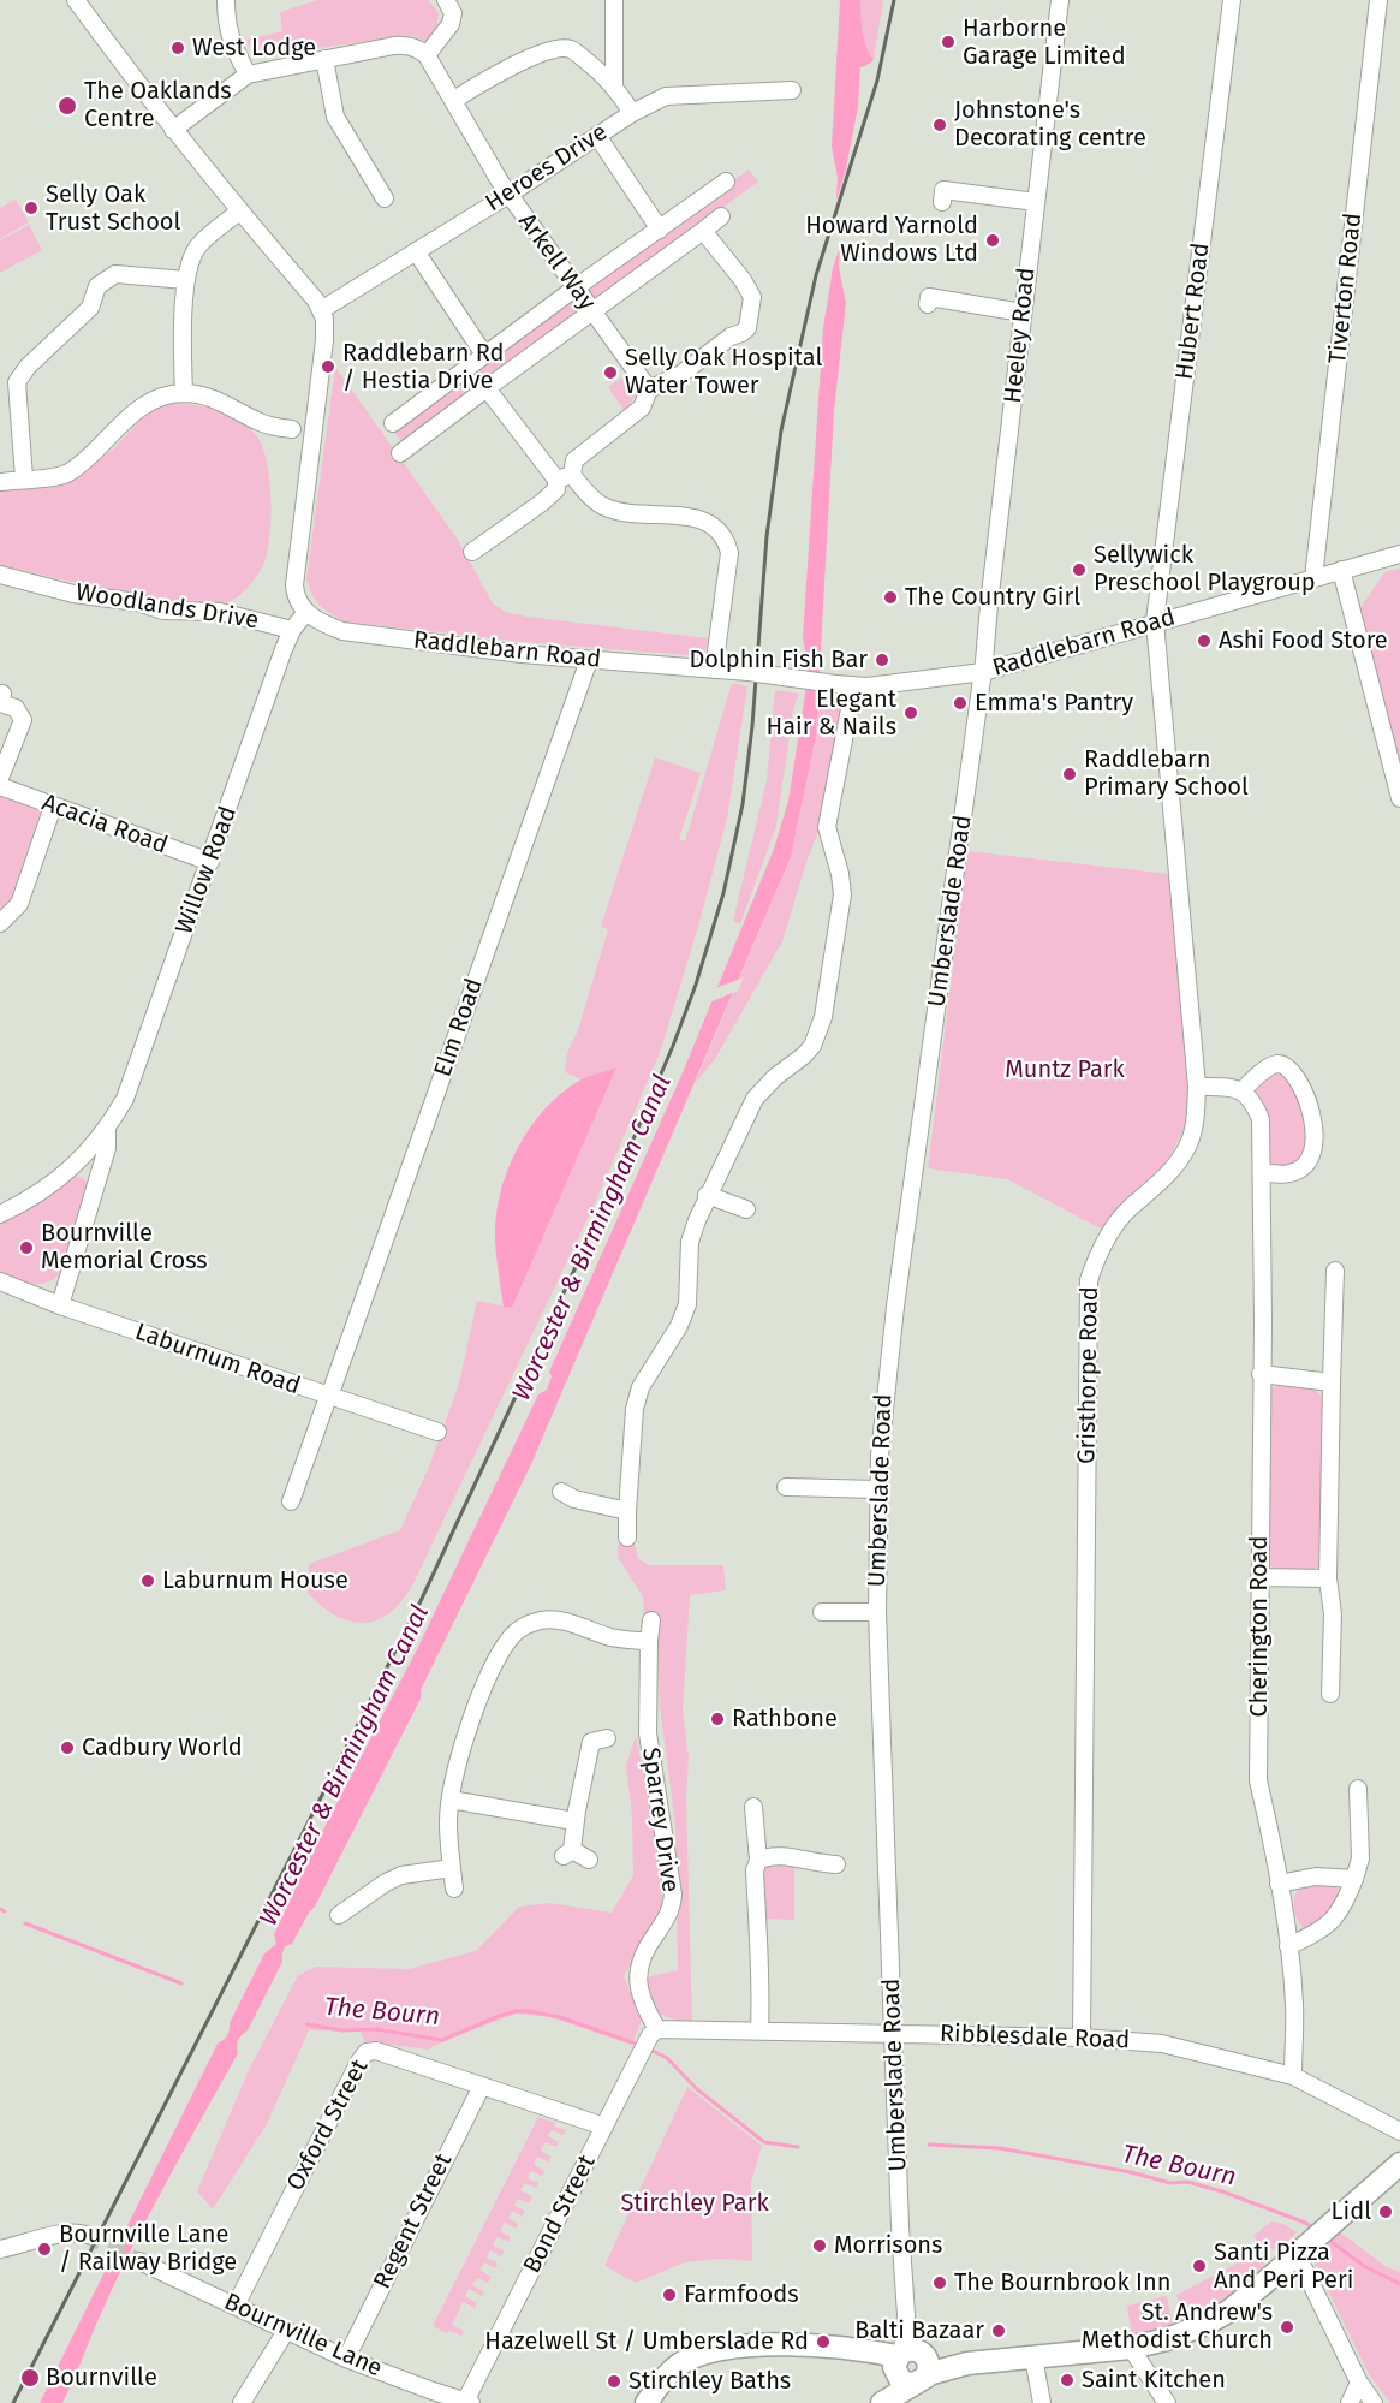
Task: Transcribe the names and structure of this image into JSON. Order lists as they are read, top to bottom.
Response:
{
  "streets": {
    "street": [
      "Heroes Drive",
      "Arkell Way",
      "Tiverton Road",
      "Hubert Road",
      "Heeley Road",
      "Woodlands Drive",
      "Raddlebarn Road",
      "Acacia Road",
      "Willow Road",
      "Umberslade Road",
      "Elm Road",
      "Laburnum Road",
      "Gristhorpe Road",
      "Cherington Road",
      "Sparrey Drive",
      "Ribblesdale Road",
      "Oxford Street",
      "Bond Street",
      "Regent Street",
      "Bournville Lane"
    ]
  },
  "crossings": [
    ["Heroes Drive", "Arkell Way"],
    ["Tiverton Road", "Raddlebarn Road"],
    ["Hubert Road", "Raddlebarn Road"],
    ["Hubert Road", "Gristhorpe Road"],
    ["Heeley Road", "Raddlebarn Road"],
    ["Heeley Road", "Umberslade Road"],
    ["Woodlands Drive", "Willow Road"],
    ["Raddlebarn Road", "Willow Road"],
    ["Raddlebarn Road", "Umberslade Road"],
    ["Raddlebarn Road", "Elm Road"],
    ["Raddlebarn Road", "Gristhorpe Road"],
    ["Acacia Road", "Willow Road"],
    ["Willow Road", "Laburnum Road"],
    ["Umberslade Road", "Ribblesdale Road"],
    ["Elm Road", "Laburnum Road"],
    ["Gristhorpe Road", "Ribblesdale Road"],
    ["Cherington Road", "Ribblesdale Road"],
    ["Sparrey Drive", "Ribblesdale Road"],
    ["Sparrey Drive", "Bond Street"],
    ["Ribblesdale Road", "Bond Street"],
    ["Oxford Street", "Bond Street"],
    ["Oxford Street", "Regent Street"],
    ["Oxford Street", "Bournville Lane"],
    ["Bond Street", "Bournville Lane"],
    ["Regent Street", "Bournville Lane"]
  ],
  "water": ["Worcester & Birmingham Canal", "The Bourn"],
  "parks": ["Muntz Park", "Stirchley Park"],
  "places": [
    "Harborne Garage Limited",
    "West Lodge",
    "The Oaklands Centre",
    "Johnstone's Decorating centre",
    "Selly Oak Trust School",
    "Howard Yarnold Windows Ltd",
    "Raddlebarn Rd / Hestia Drive",
    "Selly Oak Hospital Water Tower",
    "Sellywick Preschool Playgroup",
    "The Country Girl",
    "Ashi Food Store",
    "Dolphin Fish Bar",
    "Emma's Pantry",
    "Elegant Hair & Nails",
    "Raddlebarn Primary School",
    "Bournville Memorial Cross",
    "Laburnum House",
    "Rathbone",
    "Cadbury World",
    "Lidl",
    "Morrisons",
    "Bournville Lane / Railway Bridge",
    "Santi Pizza And Peri Peri",
    "The Bournbrook Inn",
    "Farmfoods",
    "St. Andrew's Methodist Church",
    "Balti Bazaar",
    "Hazelwell St / Umberslade Rd",
    "Bournville",
    "Saint Kitchen",
    "Stirchley Baths"
  ]
}
